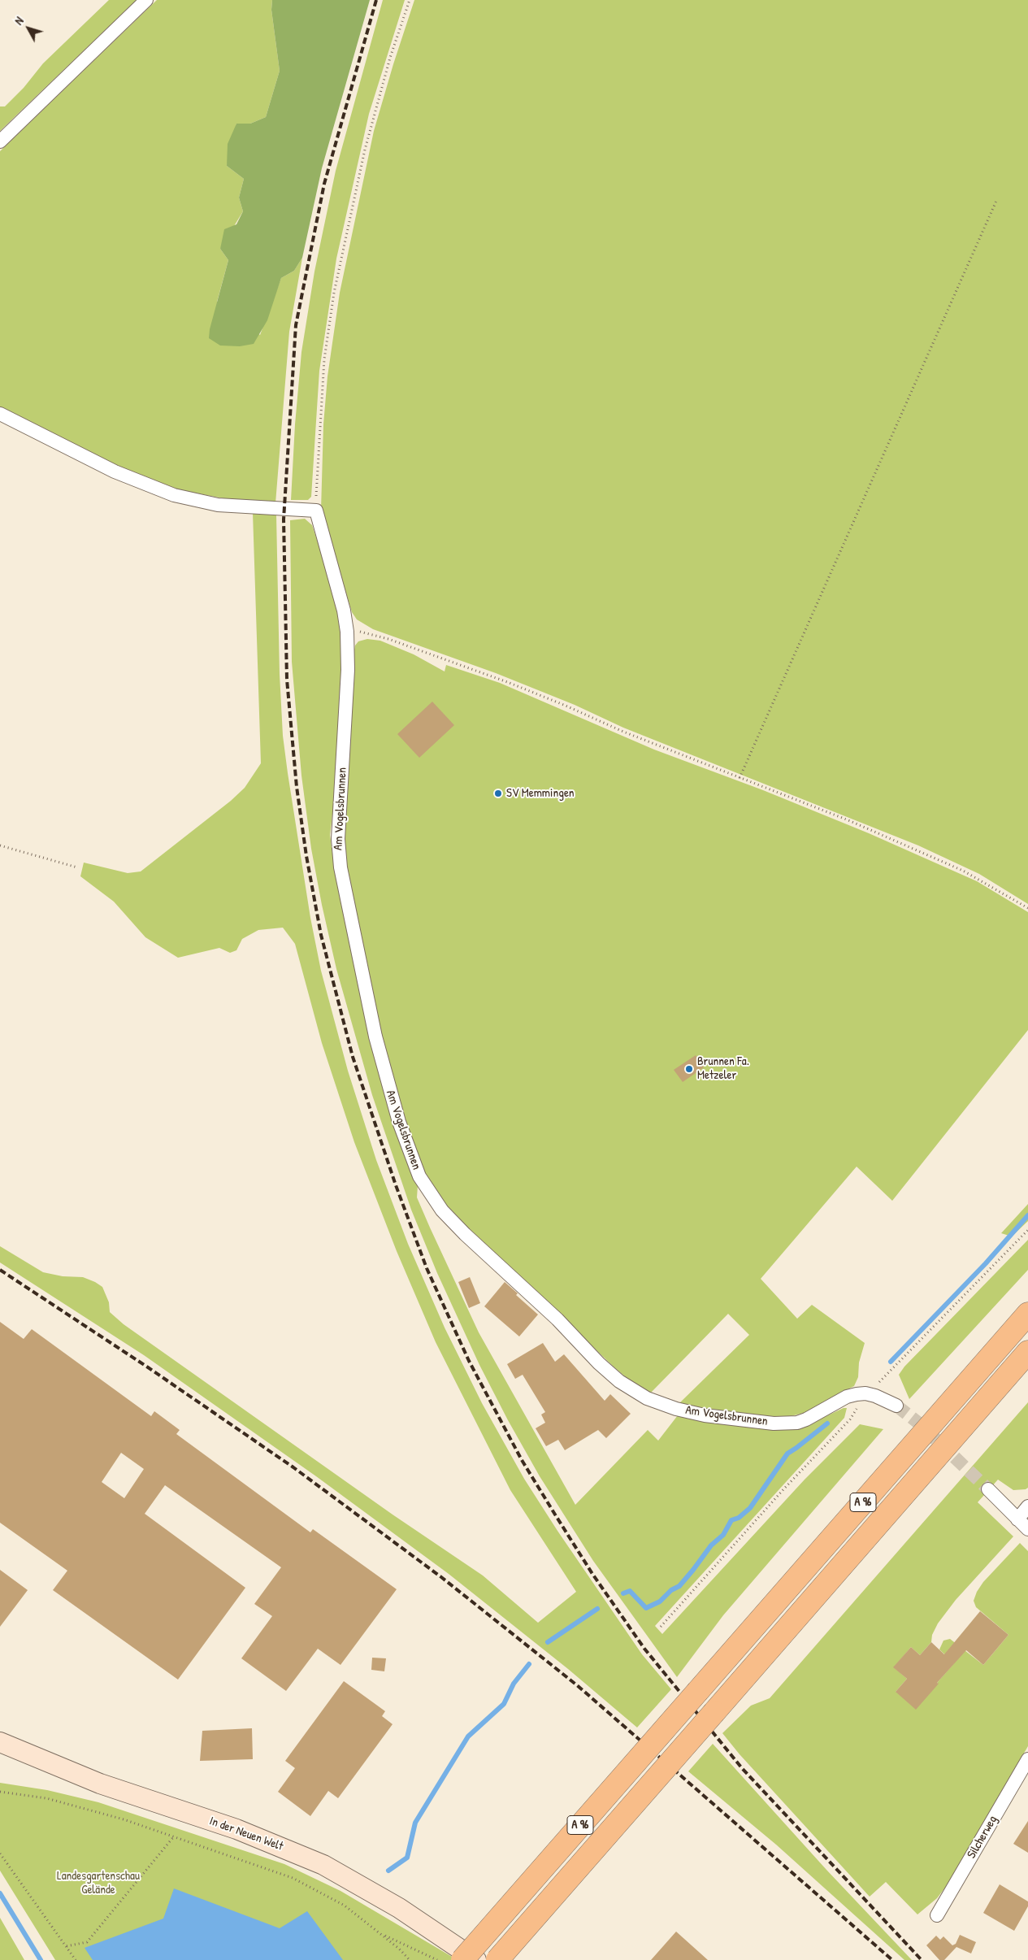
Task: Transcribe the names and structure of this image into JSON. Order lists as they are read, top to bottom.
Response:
{
  "streets": {
    "highway": ["A 96"],
    "street": ["Am Vogelsbrunnen", "In der Neuen Welt", "Silcherweg"]
  },
  "parks": ["Landesgartenschau Gelände"],
  "places": ["SV Memmingen", "Brunnen Fa. Metzeler"],
  "north": "top left"
}
